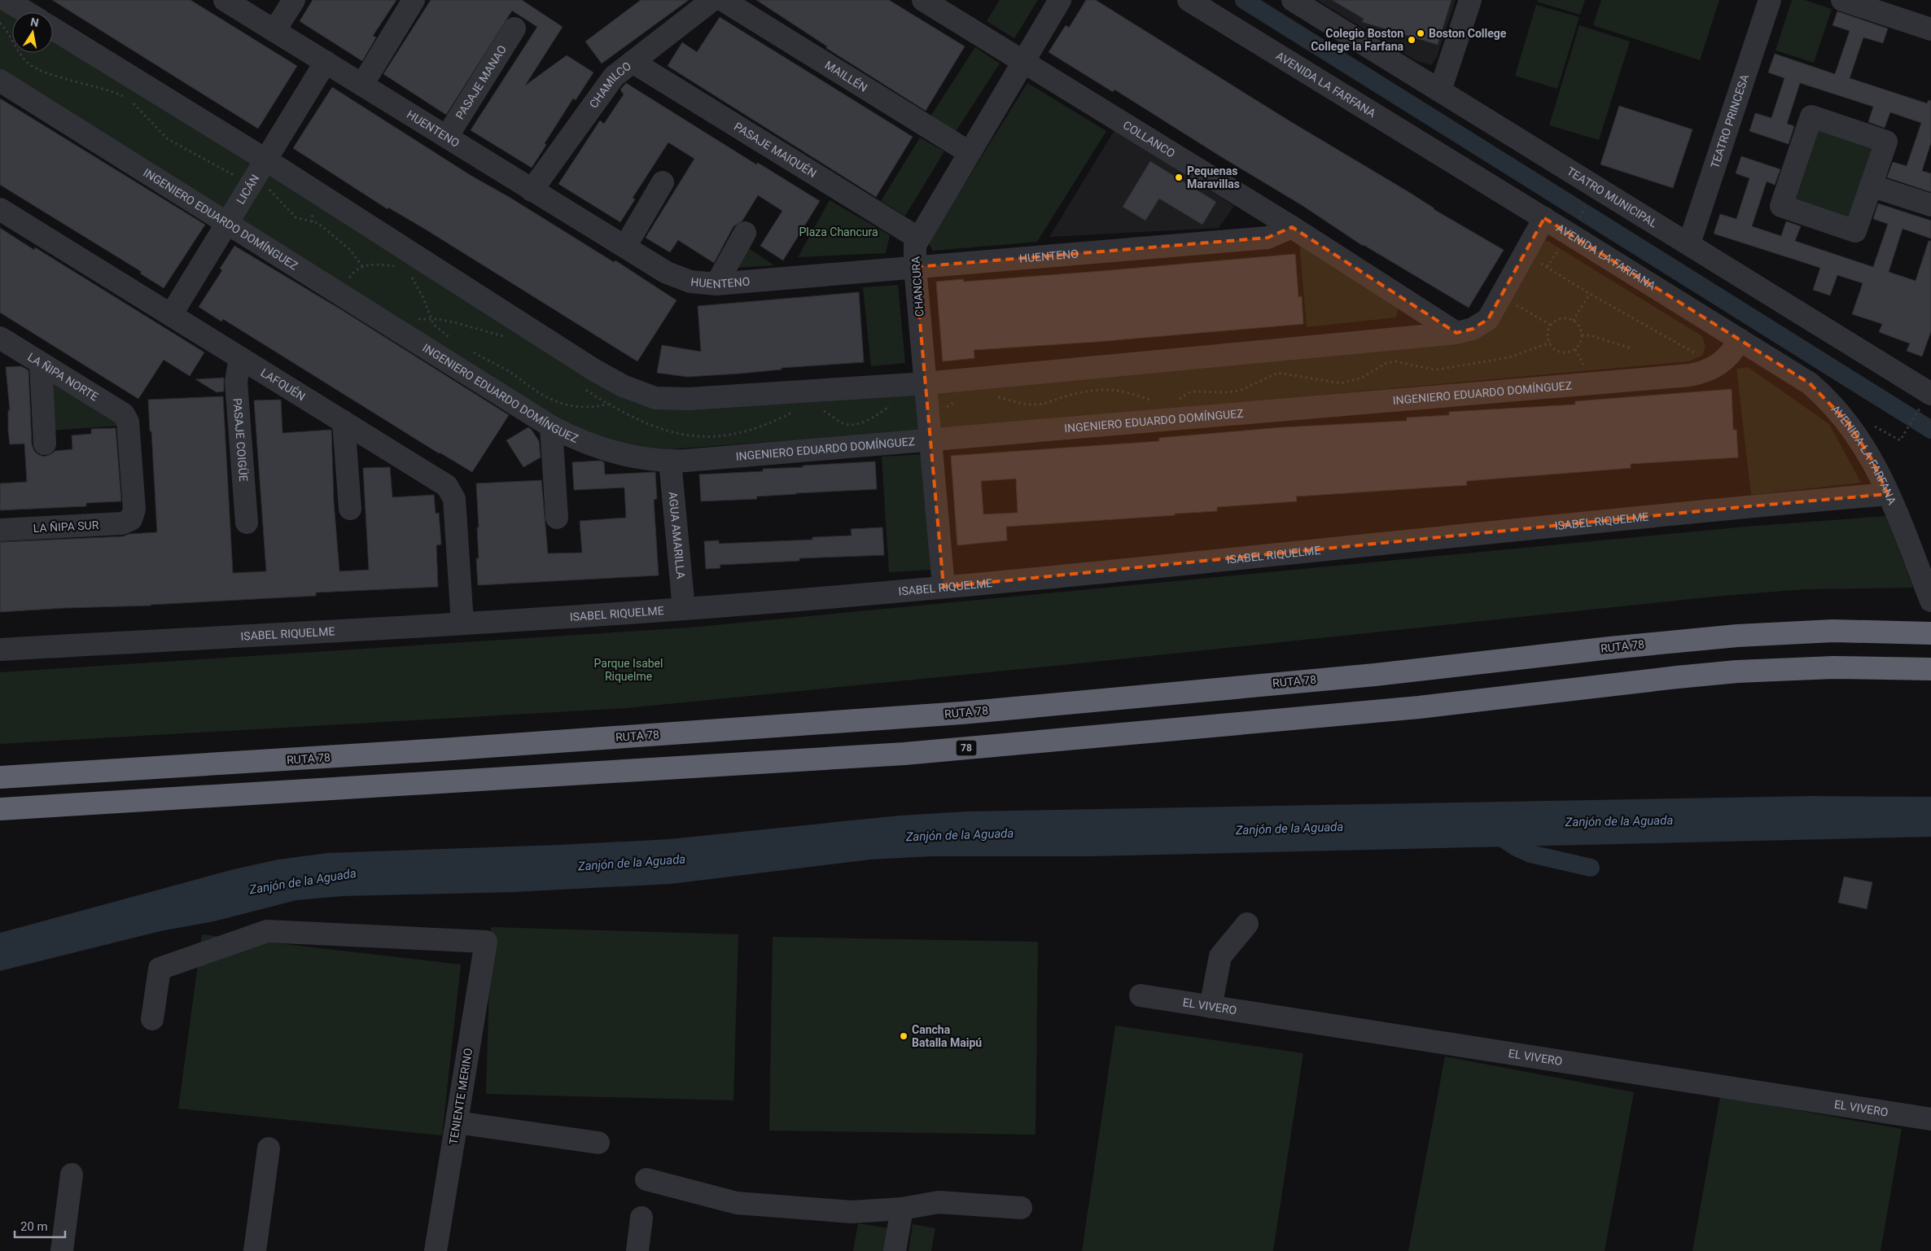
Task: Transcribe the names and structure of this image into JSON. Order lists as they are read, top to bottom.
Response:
{
  "streets": {
    "highway": ["RUTA 78", "78"],
    "street": [
      "MAILLÉN",
      "PASAJE MANAO",
      "AVENIDA LA FARFANA",
      "CHAMILCO",
      "TEATRO PRINCESA",
      "HUENTENO",
      "COLLANCO",
      "PASAJE MAIQUÉN",
      "LICÁN",
      "TEATRO MUNICIPAL",
      "INGENIERO EDUARDO DOMÍNGUEZ",
      "CHANCURA",
      "LA ÑIPA NORTE",
      "LAFQUÉN",
      "PASAJE COIGÜE",
      "ISABEL RIQUELME",
      "LA ÑIPA SUR",
      "AGUA AMARILLA",
      "EL VIVERO",
      "TENIENTE MERINO"
    ]
  },
  "crossings": [
    ["MAILLÉN", "CHANCURA"],
    ["PASAJE MANAO", "HUENTENO"],
    ["AVENIDA LA FARFANA", "INGENIERO EDUARDO DOMÍNGUEZ"],
    ["AVENIDA LA FARFANA", "ISABEL RIQUELME"],
    ["CHAMILCO", "HUENTENO"],
    ["CHAMILCO", "PASAJE MAIQUÉN"],
    ["TEATRO PRINCESA", "TEATRO MUNICIPAL"],
    ["HUENTENO", "COLLANCO"],
    ["HUENTENO", "LICÁN"],
    ["HUENTENO", "CHANCURA"],
    ["COLLANCO", "CHANCURA"],
    ["PASAJE MAIQUÉN", "CHANCURA"],
    ["LICÁN", "INGENIERO EDUARDO DOMÍNGUEZ"],
    ["LICÁN", "LAFQUÉN"],
    ["INGENIERO EDUARDO DOMÍNGUEZ", "CHANCURA"],
    ["INGENIERO EDUARDO DOMÍNGUEZ", "AGUA AMARILLA"],
    ["CHANCURA", "ISABEL RIQUELME"],
    ["LA ÑIPA NORTE", "LA ÑIPA SUR"],
    ["LAFQUÉN", "PASAJE COIGÜE"],
    ["LAFQUÉN", "ISABEL RIQUELME"],
    ["ISABEL RIQUELME", "AGUA AMARILLA"]
  ],
  "water": ["Zanjón de la Aguada"],
  "parks": ["Plaza Chancura", "Parque Isabel Riquelme"],
  "places": [
    "Boston College",
    "Colegio Boston College la Farfana",
    "Pequenas Maravillas",
    "Cancha Batalla Maipú"
  ],
  "scale_bar": "20 m",
  "north": "top"
}
